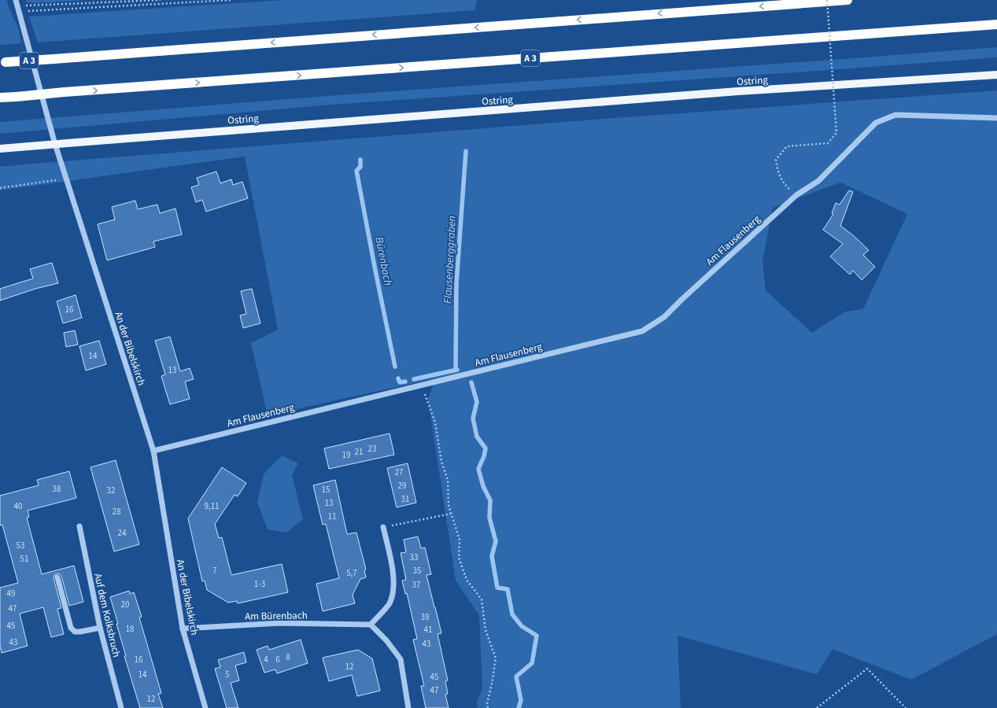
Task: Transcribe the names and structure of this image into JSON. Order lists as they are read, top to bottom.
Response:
{
  "streets": {
    "highway": ["A 3"],
    "main road": ["Ostring"],
    "street": [
      "Am Flausenberg",
      "An der Bibelskirch",
      "Auf dem Kolksbruch",
      "Am Bürenbach"
    ]
  },
  "crossings": [
    ["Am Flausenberg", "An der Bibelskirch"],
    ["An der Bibelskirch", "Am Bürenbach"]
  ],
  "water": ["Flausenberggraben", "Bürenbach"],
  "house_numbers": [
    "16",
    "14",
    "13",
    "23",
    "21",
    "19",
    "27",
    "29",
    "38",
    "15",
    "32",
    "31",
    "13",
    "40",
    "9,11",
    "28",
    "11",
    "24",
    "53",
    "33",
    "51",
    "7",
    "35",
    "5,7",
    "1-3",
    "37",
    "49",
    "20",
    "47",
    "39",
    "45",
    "18",
    "41",
    "43",
    "43",
    "8",
    "16",
    "4",
    "6",
    "12",
    "14",
    "5",
    "45",
    "47",
    "12"
  ]
}
